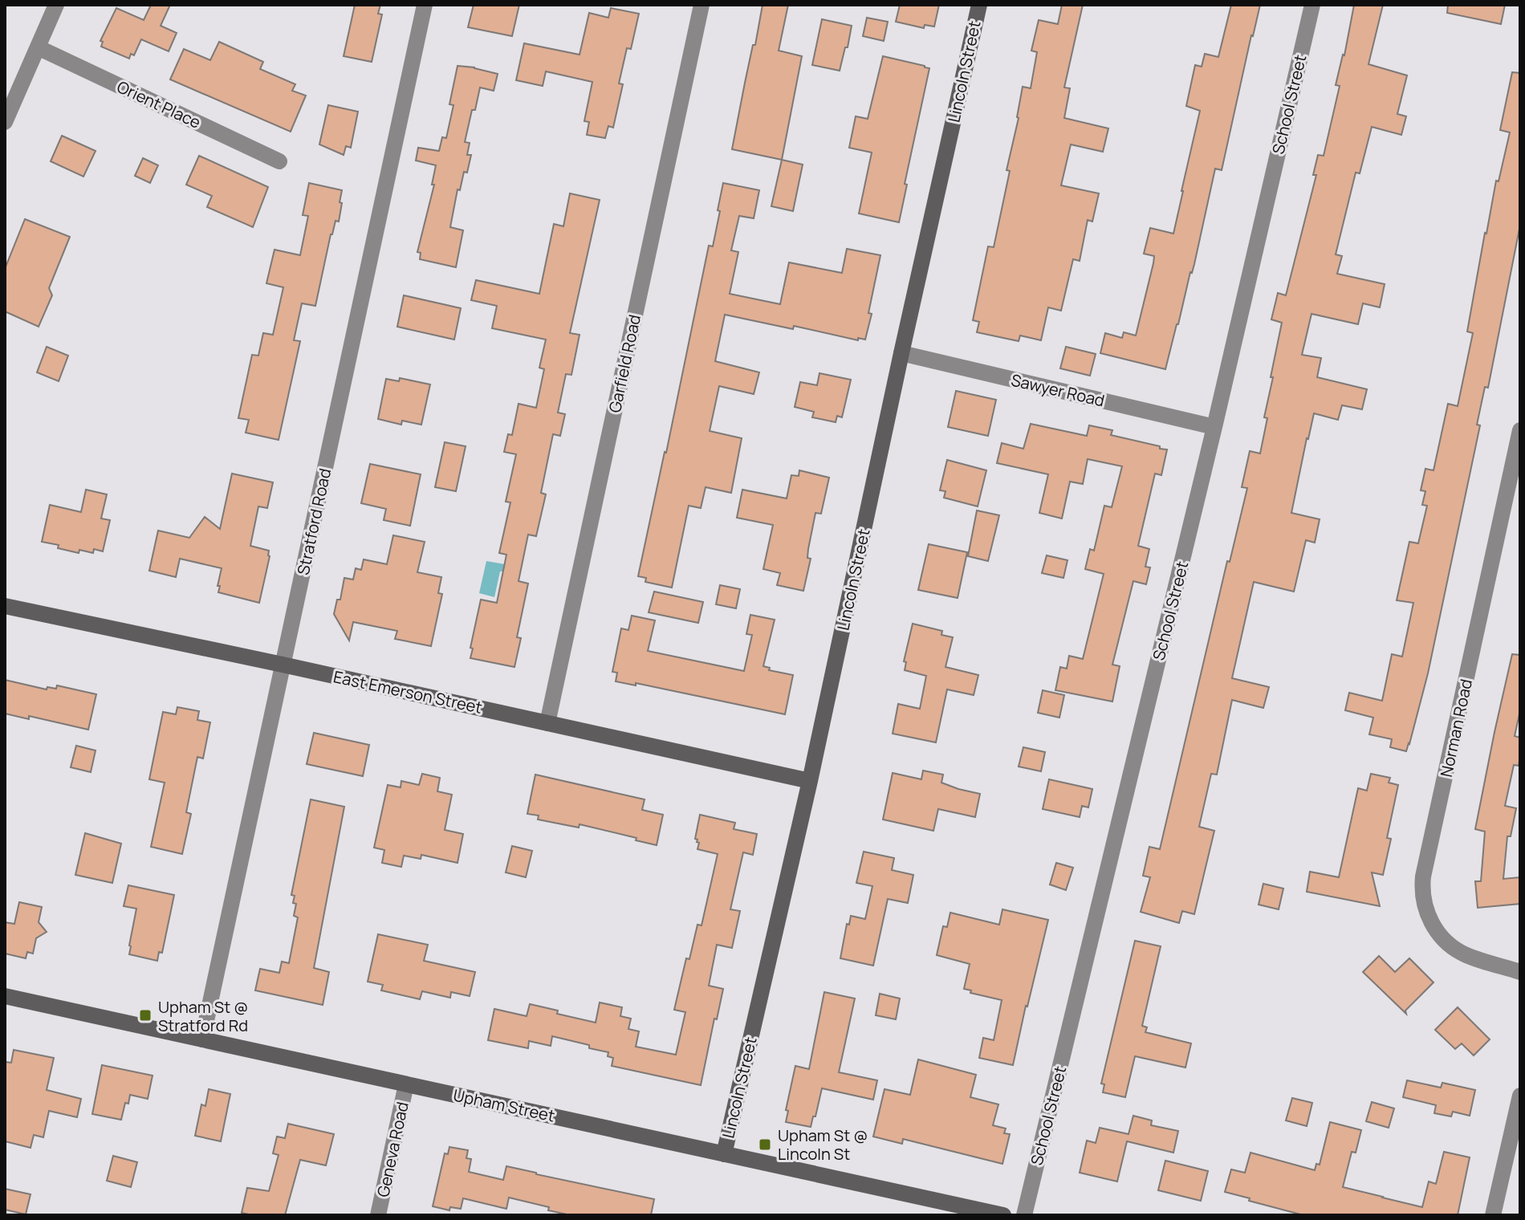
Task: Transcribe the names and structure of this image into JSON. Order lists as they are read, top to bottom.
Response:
{
  "streets": {
    "street": [
      "Lincoln Street",
      "Orient Place",
      "School Street",
      "Garfield Road",
      "Sawyer Road",
      "Stratford Road",
      "East Emerson Street",
      "Norman Road",
      "Upham Street",
      "Geneva Road"
    ]
  },
  "crossings": [
    ["Lincoln Street", "Sawyer Road"],
    ["Lincoln Street", "East Emerson Street"],
    ["Lincoln Street", "Upham Street"],
    ["School Street", "Sawyer Road"],
    ["Garfield Road", "East Emerson Street"],
    ["Stratford Road", "East Emerson Street"],
    ["Stratford Road", "Upham Street"],
    ["Upham Street", "Geneva Road"]
  ],
  "places": {
    "transit": ["Upham St @ Stratford Rd", "Upham St @ Lincoln St"]
  }
}
